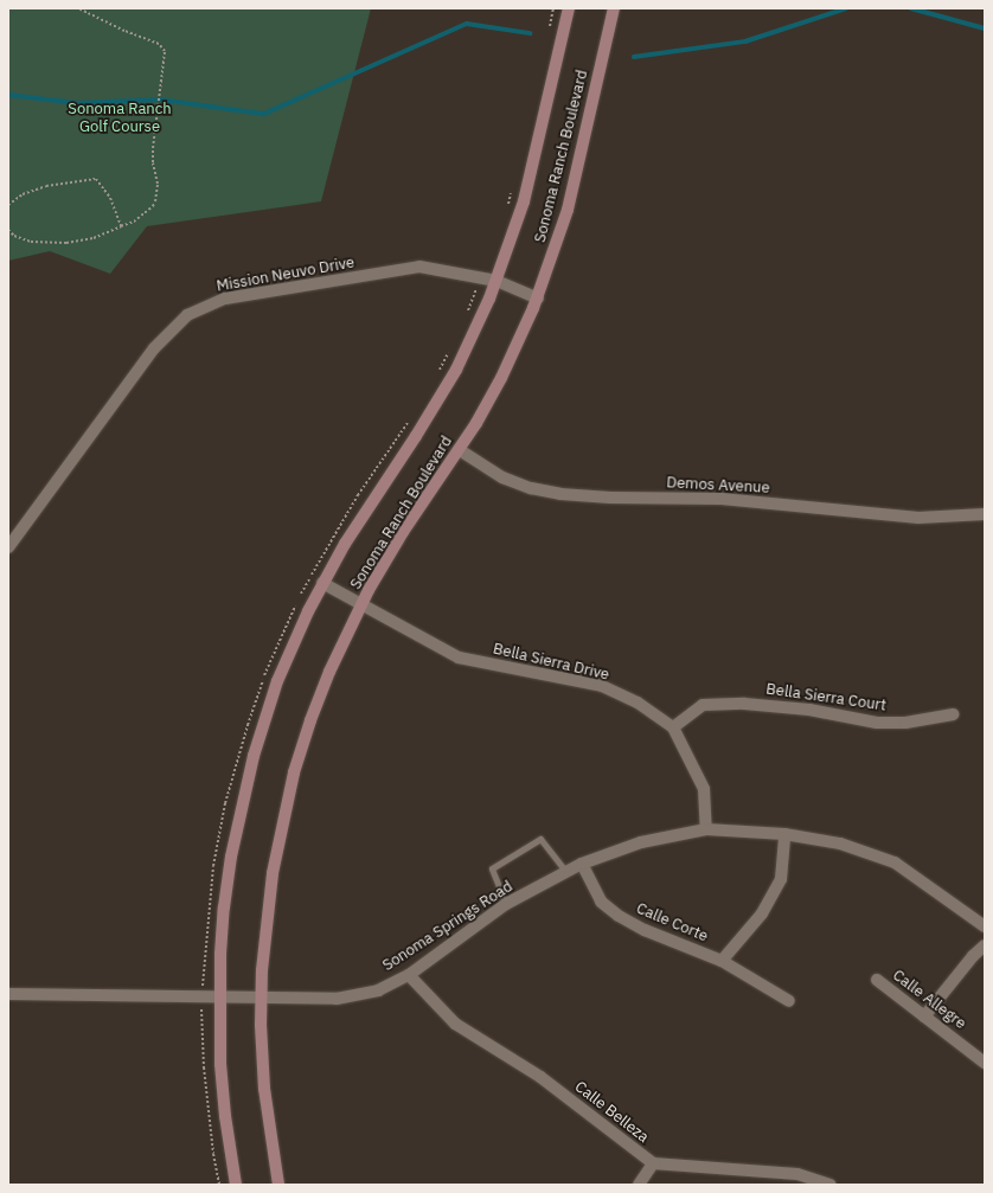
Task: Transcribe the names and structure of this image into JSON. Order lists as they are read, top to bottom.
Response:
{
  "streets": {
    "main road": ["Sonoma Ranch Boulevard"],
    "street": [
      "Mission Neuvo Drive",
      "Demos Avenue",
      "Bella Sierra Drive",
      "Bella Sierra Court",
      "Calle Corte",
      "Sonoma Springs Road",
      "Calle Allegre",
      "Calle Belleza"
    ]
  },
  "crossings": [
    ["Sonoma Ranch Boulevard", "Mission Neuvo Drive"],
    ["Sonoma Ranch Boulevard", "Demos Avenue"],
    ["Sonoma Ranch Boulevard", "Bella Sierra Drive"],
    ["Sonoma Ranch Boulevard", "Sonoma Springs Road"],
    ["Bella Sierra Drive", "Bella Sierra Court"],
    ["Bella Sierra Drive", "Sonoma Springs Road"],
    ["Calle Corte", "Sonoma Springs Road"],
    ["Sonoma Springs Road", "Calle Belleza"]
  ],
  "parks": ["Sonoma Ranch Golf Course"]
}
